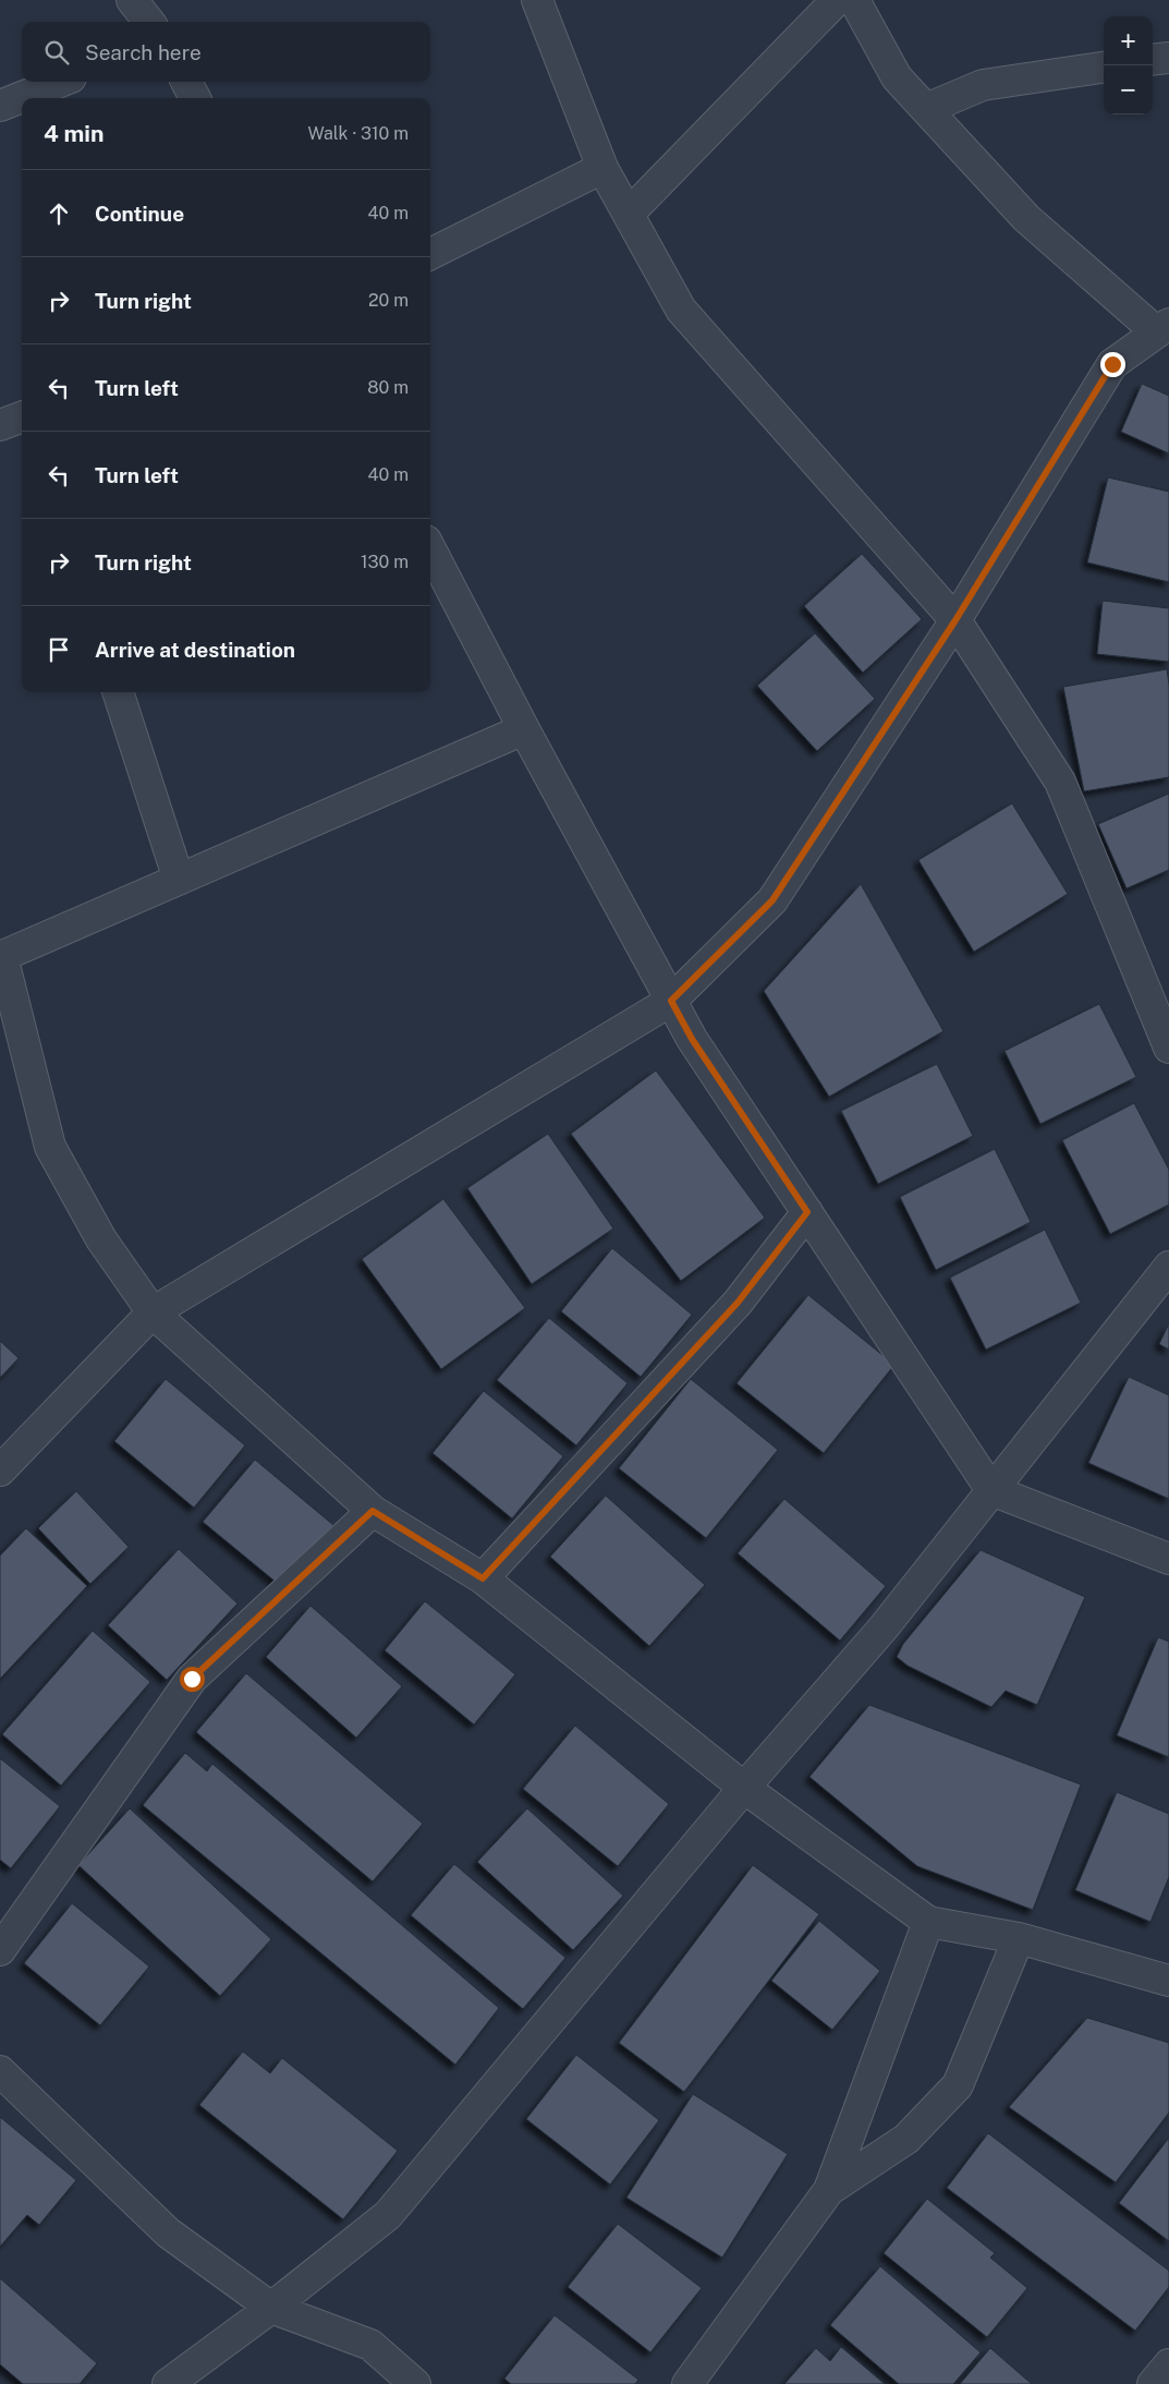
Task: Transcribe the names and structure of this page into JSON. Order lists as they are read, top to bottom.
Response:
{
  "page": {
    "map_buttons": ["+", "−"],
    "search": "Search here",
    "heading": ["4 min", "Walk · 310 m"],
    "list": [
      ["Continue", "40 m"],
      ["Turn right", "20 m"],
      ["Turn left", "80 m"],
      ["Turn left", "40 m"],
      ["Turn right", "130 m"],
      "Arrive at destination"
    ]
  }
}
